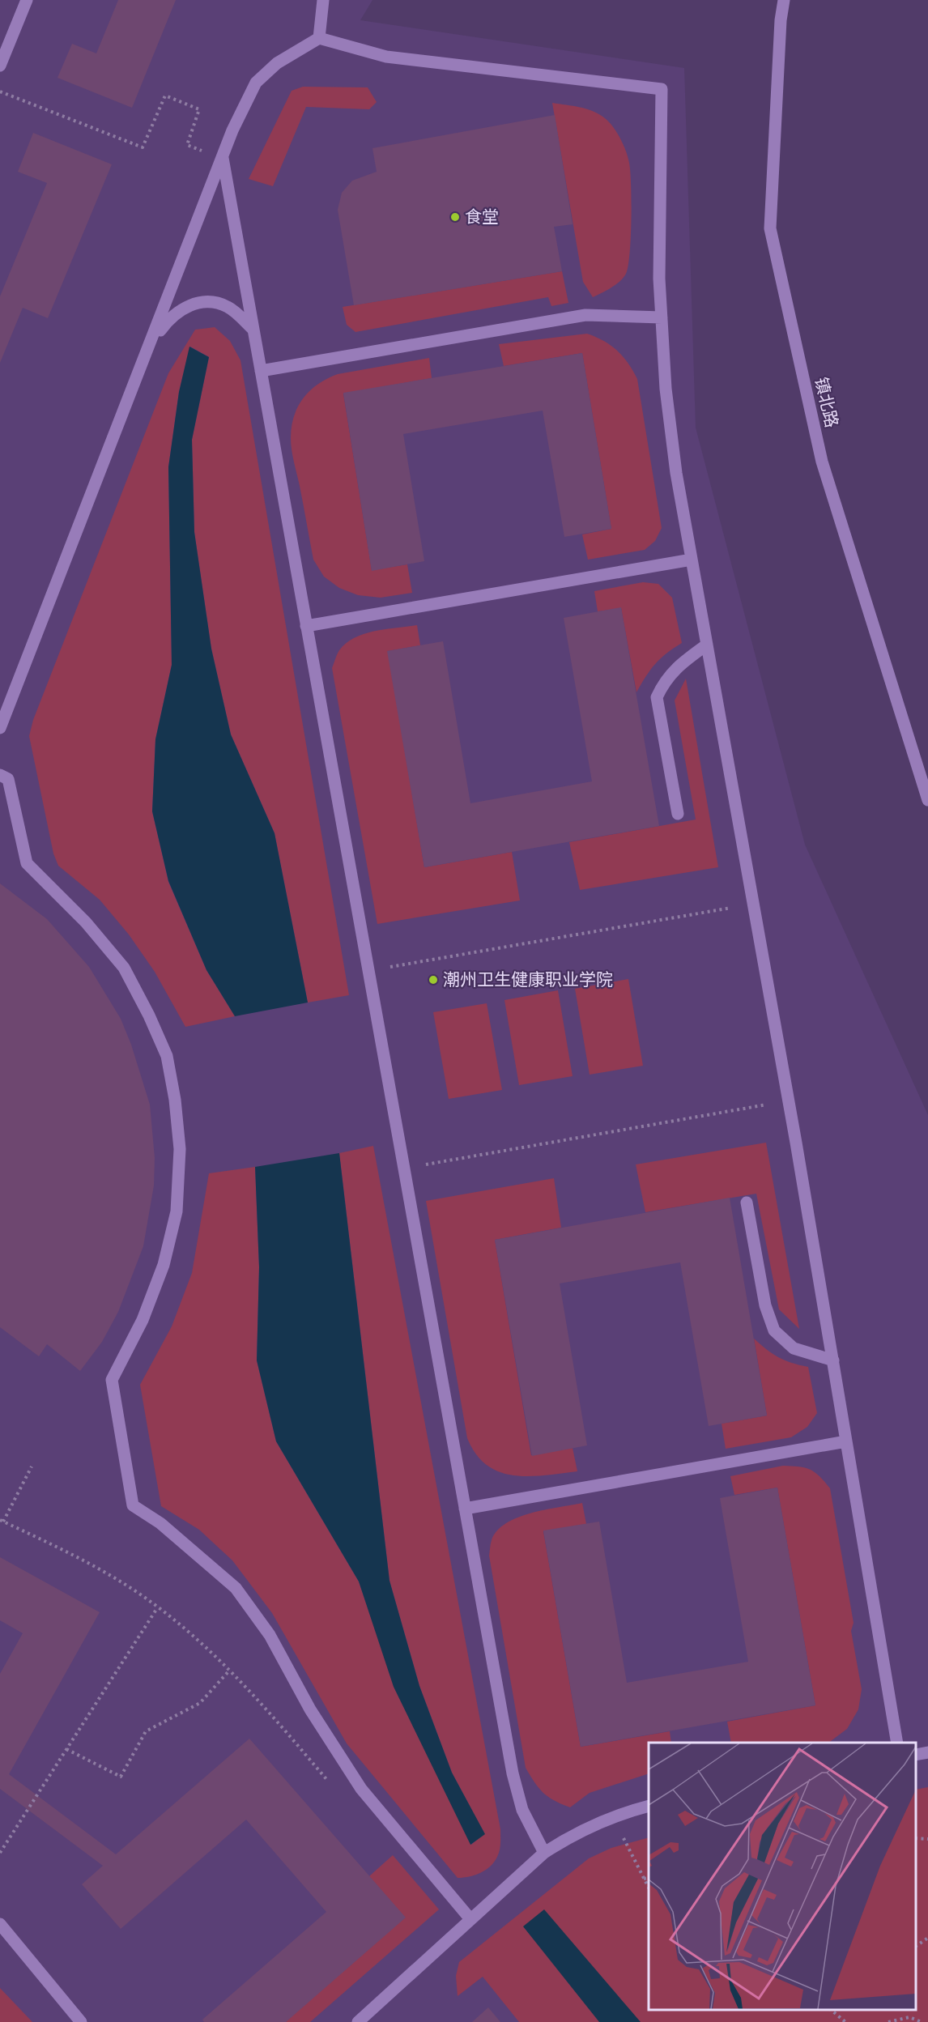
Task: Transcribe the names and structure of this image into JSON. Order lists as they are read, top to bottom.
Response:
{
  "streets": {
    "street": ["镇北路"]
  },
  "places": ["食堂", "潮州卫生健康职业学院"]
}
